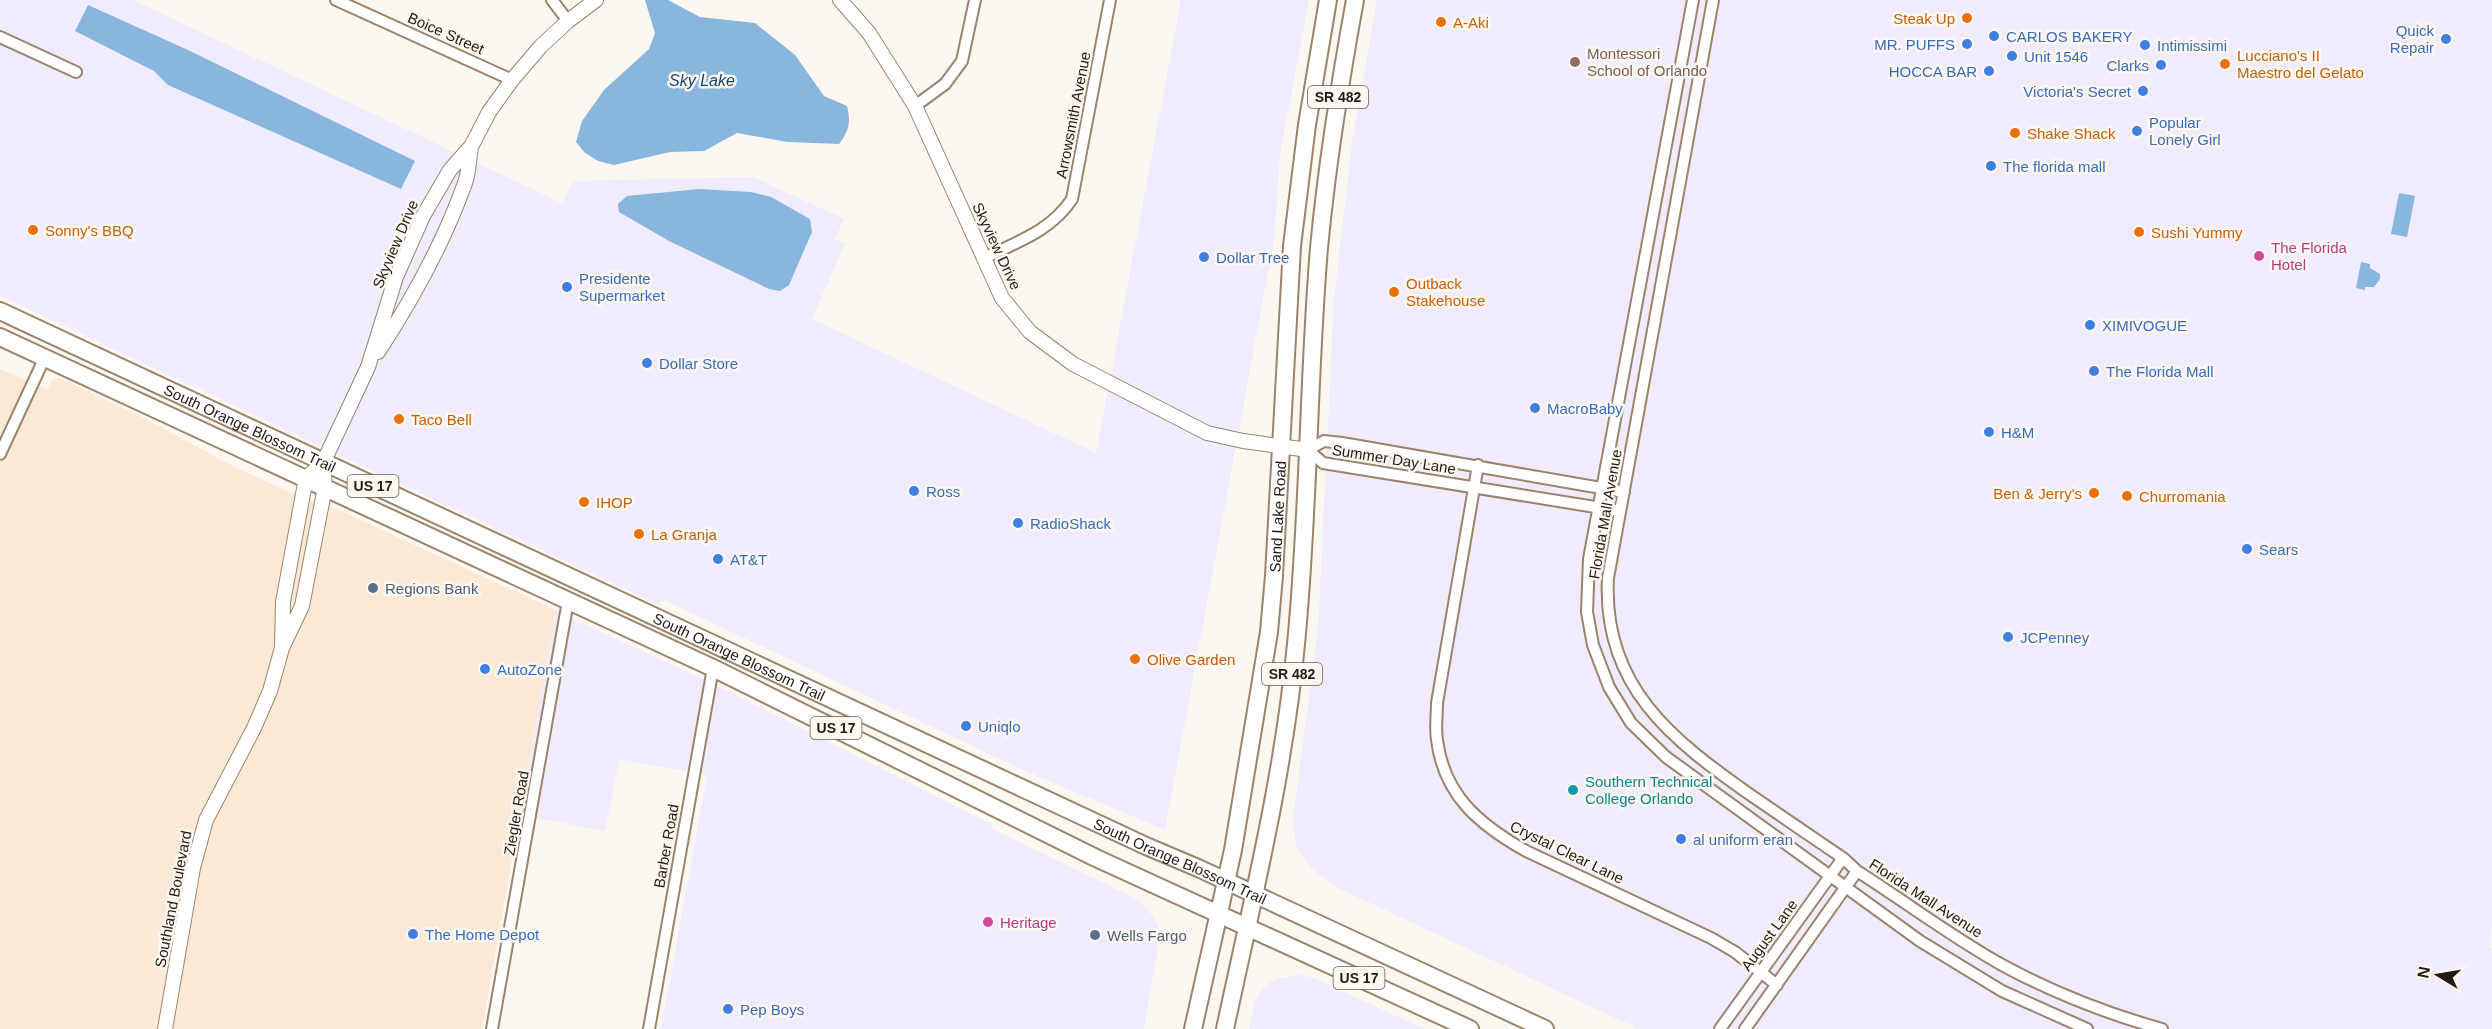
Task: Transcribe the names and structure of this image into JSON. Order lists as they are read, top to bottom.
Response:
{
  "streets": {
    "main road": [
      "SR 482",
      "South Orange Blossom Trail",
      "US 17",
      "Sand Lake Road"
    ],
    "street": [
      "Boice Street",
      "Arrowsmith Avenue",
      "Skyview Drive",
      "Summer Day Lane",
      "Florida Mall Avenue",
      "Ziegler Road",
      "Barber Road",
      "Crystal Clear Lane",
      "Southland Boulevard",
      "August Lane"
    ]
  },
  "crossings": [
    ["Boice Street", "Skyview Drive"],
    ["Arrowsmith Avenue", "Skyview Drive"],
    ["Skyview Drive", "South Orange Blossom Trail"],
    ["Skyview Drive", "Summer Day Lane"],
    ["Skyview Drive", "Sand Lake Road"],
    ["Skyview Drive", "Southland Boulevard"],
    ["South Orange Blossom Trail", "Sand Lake Road"],
    ["South Orange Blossom Trail", "Ziegler Road"],
    ["South Orange Blossom Trail", "Barber Road"],
    ["South Orange Blossom Trail", "Southland Boulevard"],
    ["Summer Day Lane", "Florida Mall Avenue"],
    ["Summer Day Lane", "Sand Lake Road"],
    ["Summer Day Lane", "Crystal Clear Lane"],
    ["Florida Mall Avenue", "August Lane"],
    ["Crystal Clear Lane", "August Lane"]
  ],
  "water": ["Sky Lake"],
  "places": [
    "Steak Up",
    "A-Aki",
    "CARLOS BAKERY",
    "Quick Repair",
    "MR. PUFFS",
    "Intimissimi",
    "Unit 1546",
    "Montessori School of Orlando",
    "Lucciano's II Maestro del Gelato",
    "Clarks",
    "HOCCA BAR",
    "Victoria's Secret",
    "Popular Lonely Girl",
    "Shake Shack",
    "The florida mall",
    "Sonny's BBQ",
    "Sushi Yummy",
    "The Florida Hotel",
    "Dollar Tree",
    "Presidente Supermarket",
    "Outback Stakehouse",
    "XIMIVOGUE",
    "Dollar Store",
    "The Florida Mall",
    "MacroBaby",
    "Taco Bell",
    "H&M",
    "Ross",
    "Ben & Jerry's",
    "Churromania",
    "IHOP",
    "RadioShack",
    "La Granja",
    "Sears",
    "AT&T",
    "Regions Bank",
    "JCPenney",
    "Olive Garden",
    "AutoZone",
    "Uniqlo",
    "Southern Technical College Orlando",
    "al uniform eran",
    "Heritage",
    "The Home Depot",
    "Wells Fargo",
    "Pep Boys"
  ],
  "north": "left"
}
